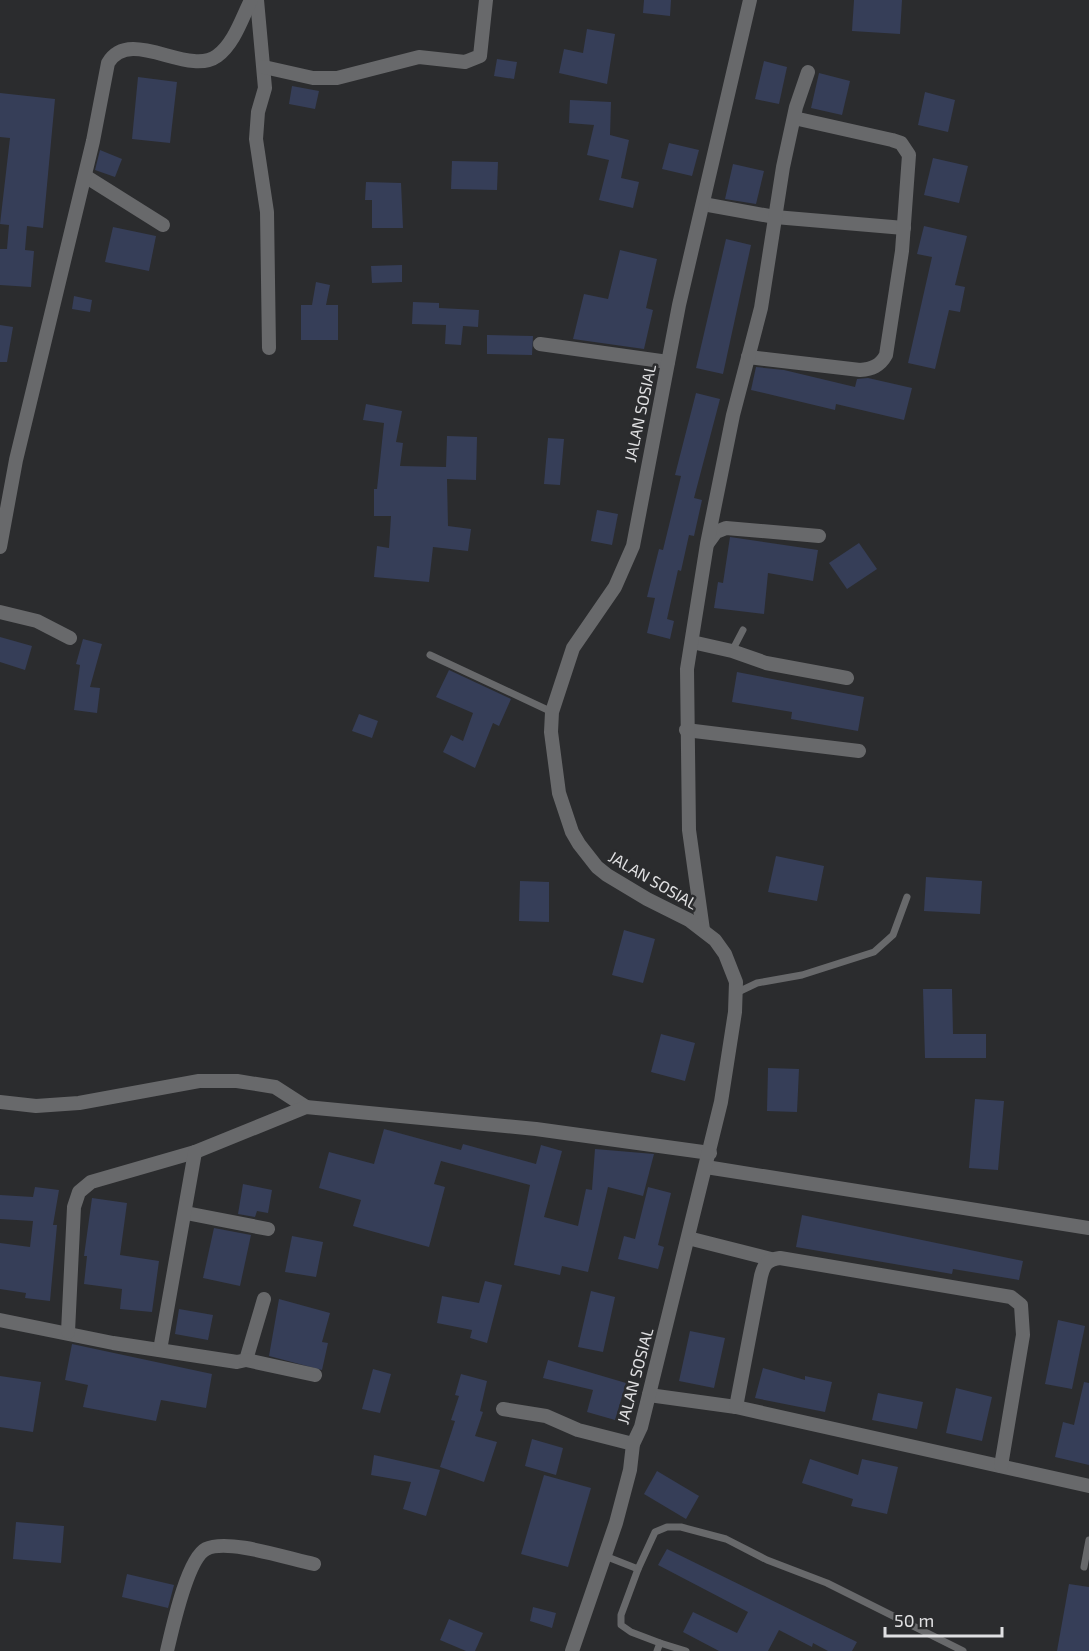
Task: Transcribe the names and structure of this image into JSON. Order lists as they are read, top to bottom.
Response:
{
  "streets": {
    "street": ["JALAN SOSIAL"]
  },
  "scale_bar": "50 m"
}
